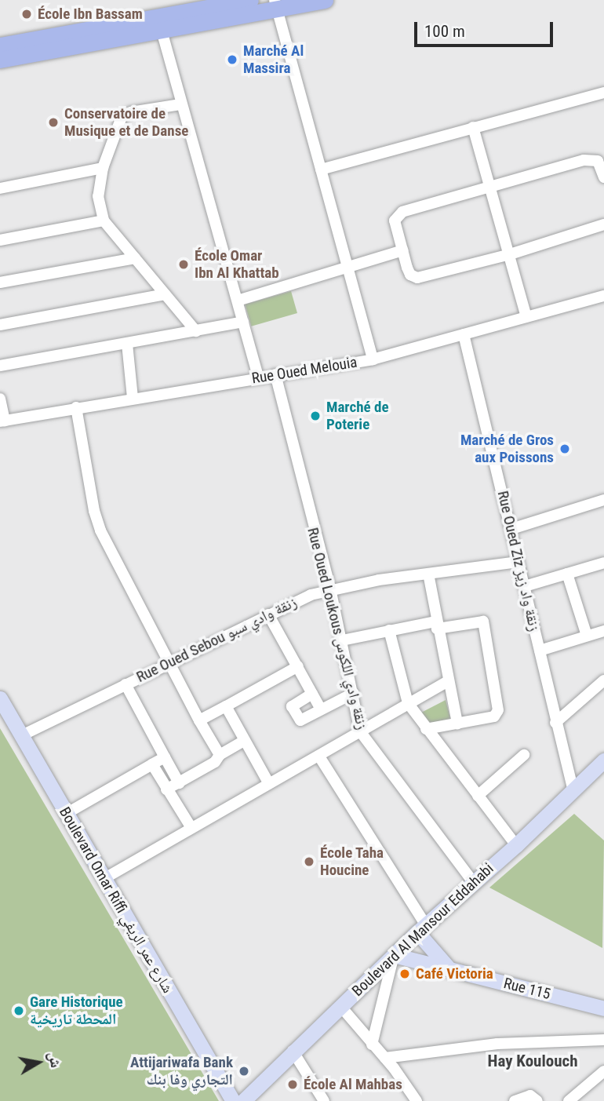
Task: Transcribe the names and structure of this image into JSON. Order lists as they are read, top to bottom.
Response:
{
  "streets": {
    "street": [
      "Rue Oued Melouia",
      "Rue Oued Ziz زنقة واد زيز",
      "Rue Oued Loukous زنقة وادي اللكوس",
      "Rue Oued Sebou زنقة وادي سبو",
      "Boulevard Omar Riffi شارع عمر الريفي",
      "Boulevard Al Mansour Eddahabi",
      "Rue 115"
    ]
  },
  "crossings": [
    ["Rue Oued Melouia", "Rue Oued Ziz زنقة واد زيز"],
    ["Rue Oued Melouia", "Rue Oued Loukous زنقة وادي اللكوس"],
    ["Rue Oued Ziz زنقة واد زيز", "Rue Oued Sebou زنقة وادي سبو"],
    ["Rue Oued Ziz زنقة واد زيز", "Boulevard Al Mansour Eddahabi"],
    ["Rue Oued Loukous زنقة وادي اللكوس", "Rue Oued Sebou زنقة وادي سبو"],
    ["Rue Oued Loukous زنقة وادي اللكوس", "Boulevard Al Mansour Eddahabi"],
    ["Rue Oued Sebou زنقة وادي سبو", "Boulevard Omar Riffi شارع عمر الريفي"],
    ["Boulevard Al Mansour Eddahabi", "Rue 115"]
  ],
  "districts": ["Hay Koulouch"],
  "places": [
    "École Ibn Bassam",
    "Marché Al Massira",
    "Conservatoire de Musique et de Danse",
    "École Omar Ibn Al Khattab",
    "Marché de Poterie",
    "Marché de Gros aux Poissons",
    "École Taha Houcine",
    "Café Victoria",
    "Gare Historique المحطة تاريخية",
    "Attijariwafa Bank التجاري وفا بنك",
    "École Al Mahbas"
  ],
  "scale_bar": "100 m",
  "north": "right"
}
